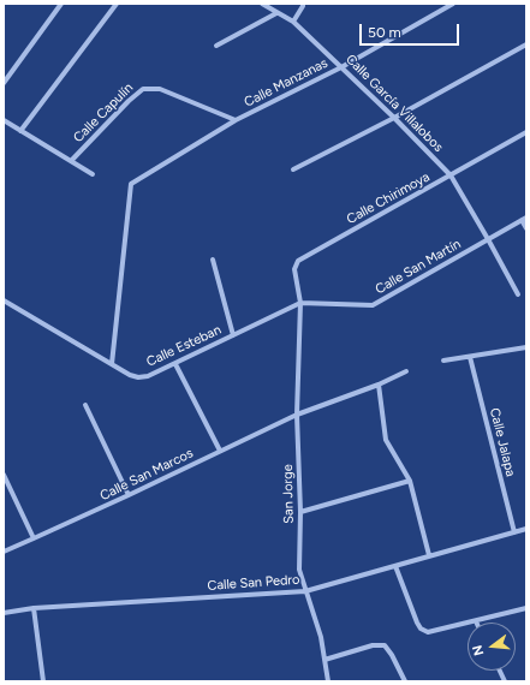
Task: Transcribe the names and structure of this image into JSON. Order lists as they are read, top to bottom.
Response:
{
  "streets": {
    "street": [
      "Calle Manzanas",
      "Calle García Villalobos",
      "Calle Capulín",
      "Calle Chirimoya",
      "Calle San Martín",
      "Calle Esteban",
      "Calle Jalapa",
      "Calle San Marcos",
      "San Jorge",
      "Calle San Pedro"
    ]
  },
  "crossings": [
    ["Calle Manzanas", "Calle García Villalobos"],
    ["Calle Manzanas", "Calle Capulín"],
    ["Calle Manzanas", "Calle Esteban"],
    ["Calle García Villalobos", "Calle Chirimoya"],
    ["Calle García Villalobos", "Calle San Martín"],
    ["Calle Chirimoya", "Calle San Martín"],
    ["Calle Chirimoya", "Calle Esteban"],
    ["Calle Chirimoya", "San Jorge"],
    ["Calle San Martín", "Calle Esteban"],
    ["Calle San Martín", "San Jorge"],
    ["Calle Esteban", "San Jorge"],
    ["Calle Jalapa", "Calle San Pedro"],
    ["Calle San Marcos", "San Jorge"],
    ["San Jorge", "Calle San Pedro"]
  ],
  "scale_bar": "50 m",
  "north": "left"
}
